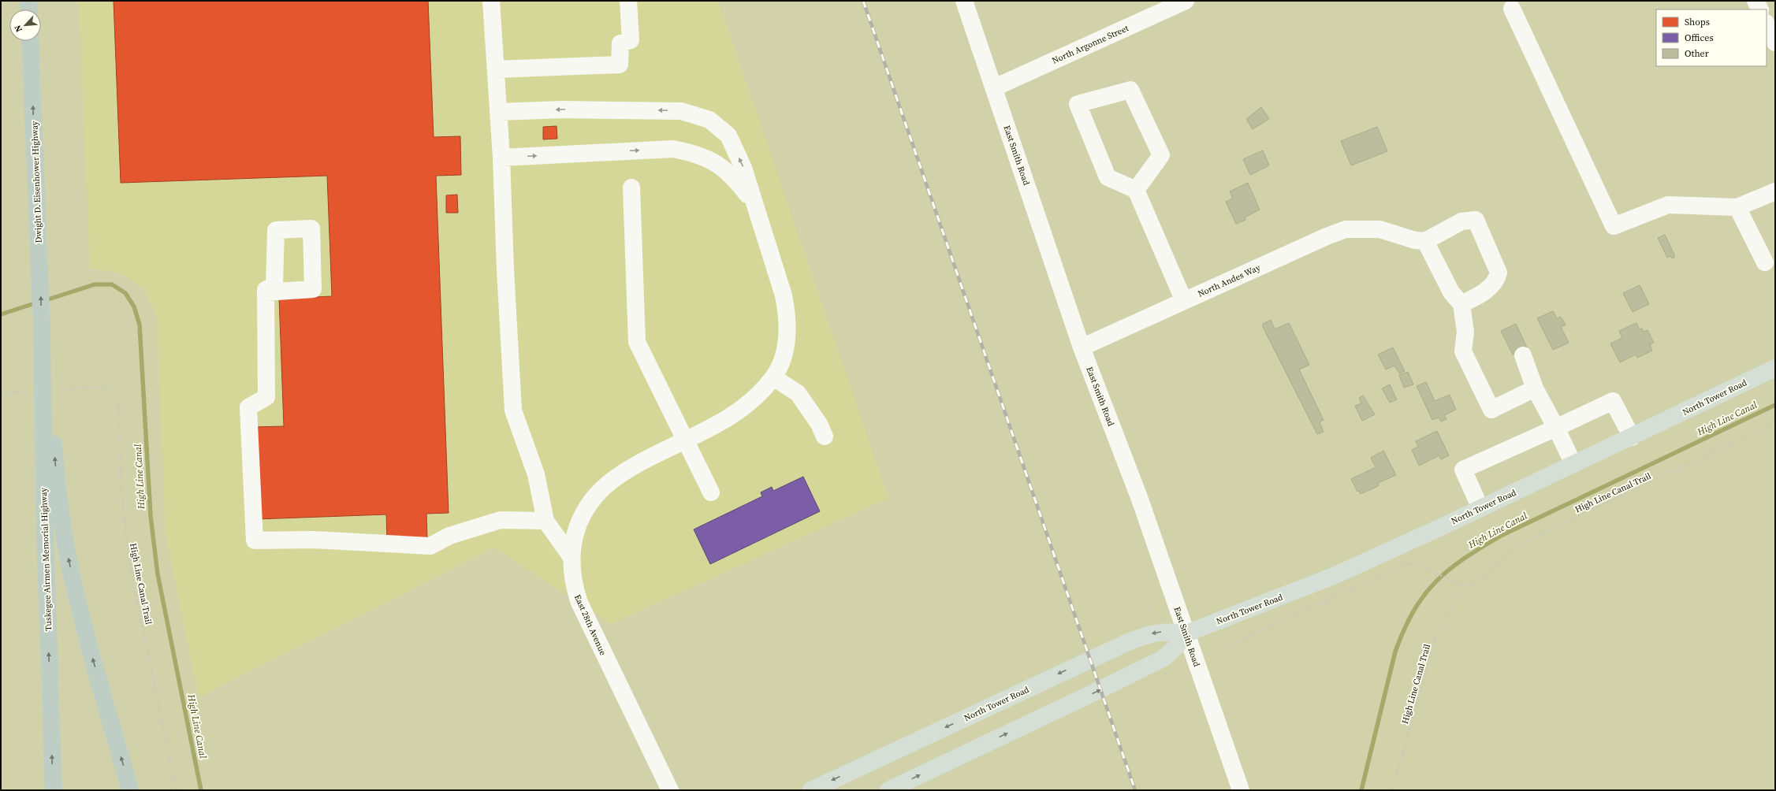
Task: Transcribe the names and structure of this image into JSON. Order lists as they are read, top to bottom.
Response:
{
  "streets": {
    "highway": ["Dwight D. Eisenhower Highway", "Tuskegee Airmen Memorial Highway"],
    "main road": ["North Tower Road"],
    "street": [
      "North Argonne Street",
      "East Smith Road",
      "North Andes Way",
      "East 28th Avenue"
    ],
    "path": ["High Line Canal Trail"]
  },
  "crossings": [
    ["North Argonne Street", "East Smith Road"],
    ["East Smith Road", "North Andes Way"],
    ["East Smith Road", "North Tower Road"],
    ["Dwight D. Eisenhower Highway", "Tuskegee Airmen Memorial Highway"]
  ],
  "one_way": ["Dwight D. Eisenhower Highway"],
  "water": ["High Line Canal"],
  "legend": ["Shops", "Offices", "Other"],
  "north": "bottom left"
}
